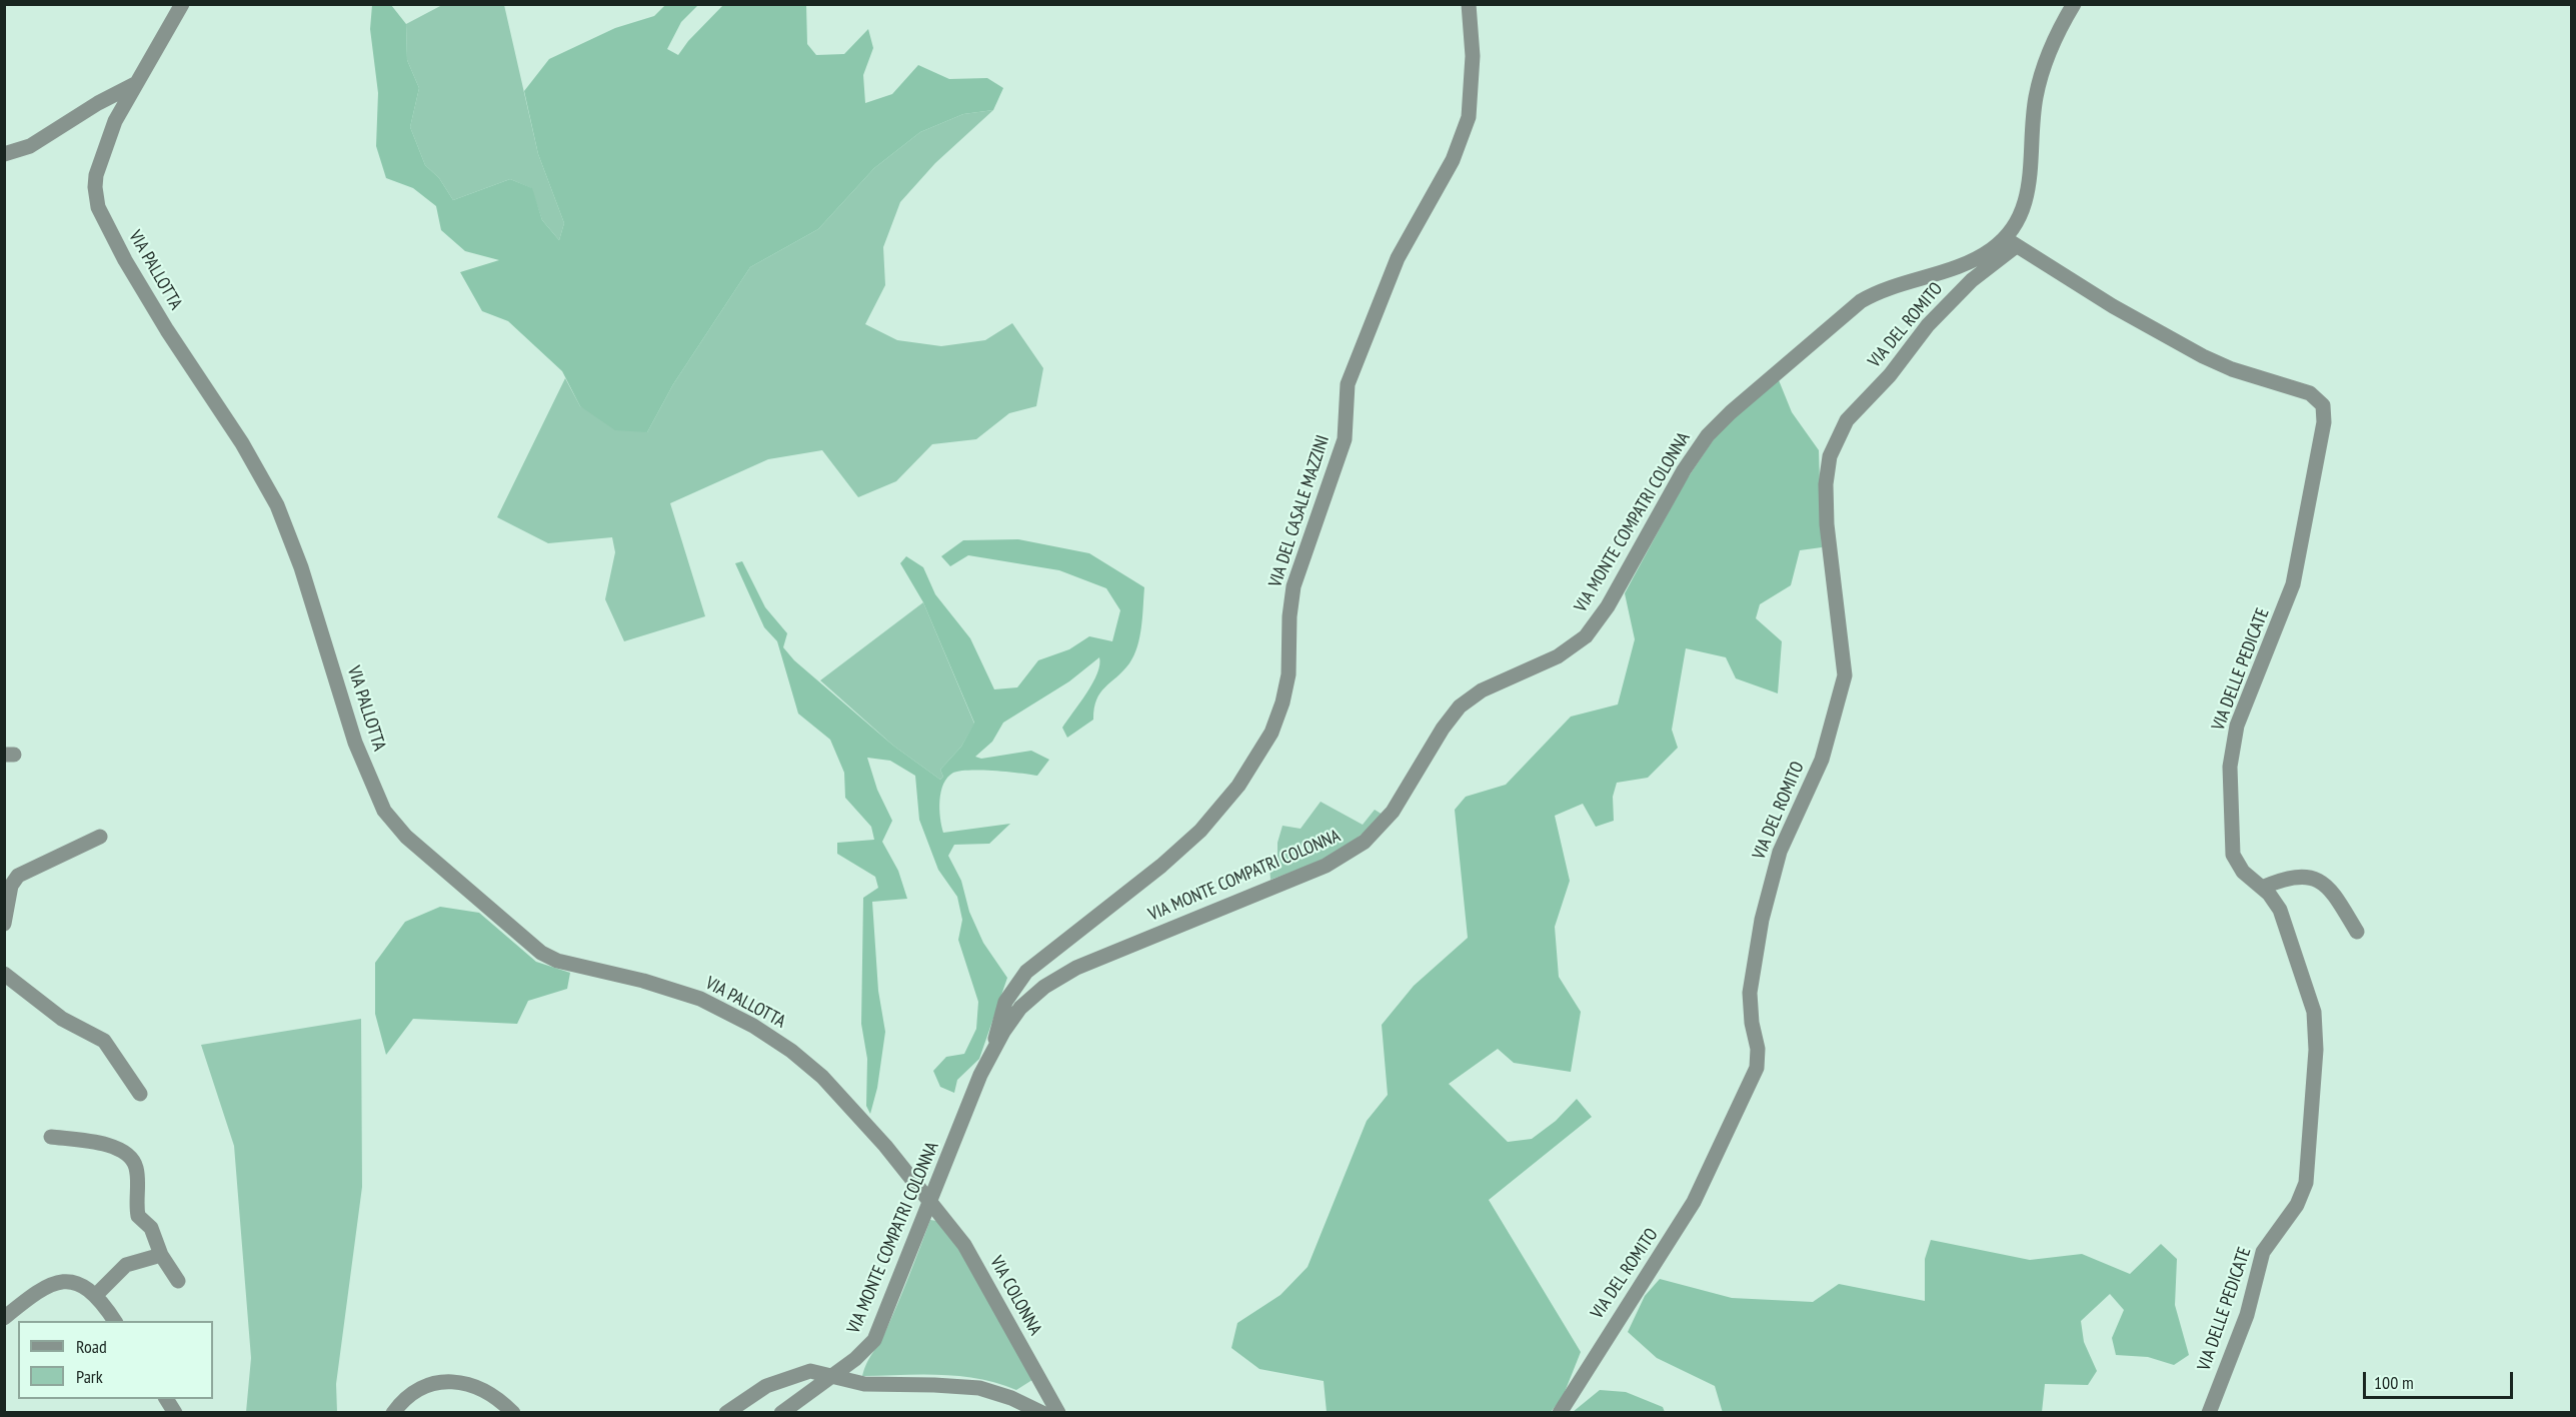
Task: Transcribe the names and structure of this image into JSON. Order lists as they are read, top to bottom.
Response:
{
  "streets": {
    "street": [
      "VIA PALLOTTA",
      "VIA DEL ROMITO",
      "VIA DEL CASALE MAZZINI",
      "VIA MONTE COMPATRI COLONNA",
      "VIA DELLE PEDICATE",
      "VIA COLONNA"
    ]
  },
  "crossings": [
    ["VIA PALLOTTA", "VIA MONTE COMPATRI COLONNA"],
    ["VIA PALLOTTA", "VIA COLONNA"],
    ["VIA DEL ROMITO", "VIA MONTE COMPATRI COLONNA"],
    ["VIA DEL ROMITO", "VIA DELLE PEDICATE"],
    ["VIA DEL CASALE MAZZINI", "VIA MONTE COMPATRI COLONNA"],
    ["VIA MONTE COMPATRI COLONNA", "VIA DELLE PEDICATE"],
    ["VIA MONTE COMPATRI COLONNA", "VIA COLONNA"]
  ],
  "legend": ["Road", "Park"],
  "scale_bar": "100 m"
}
